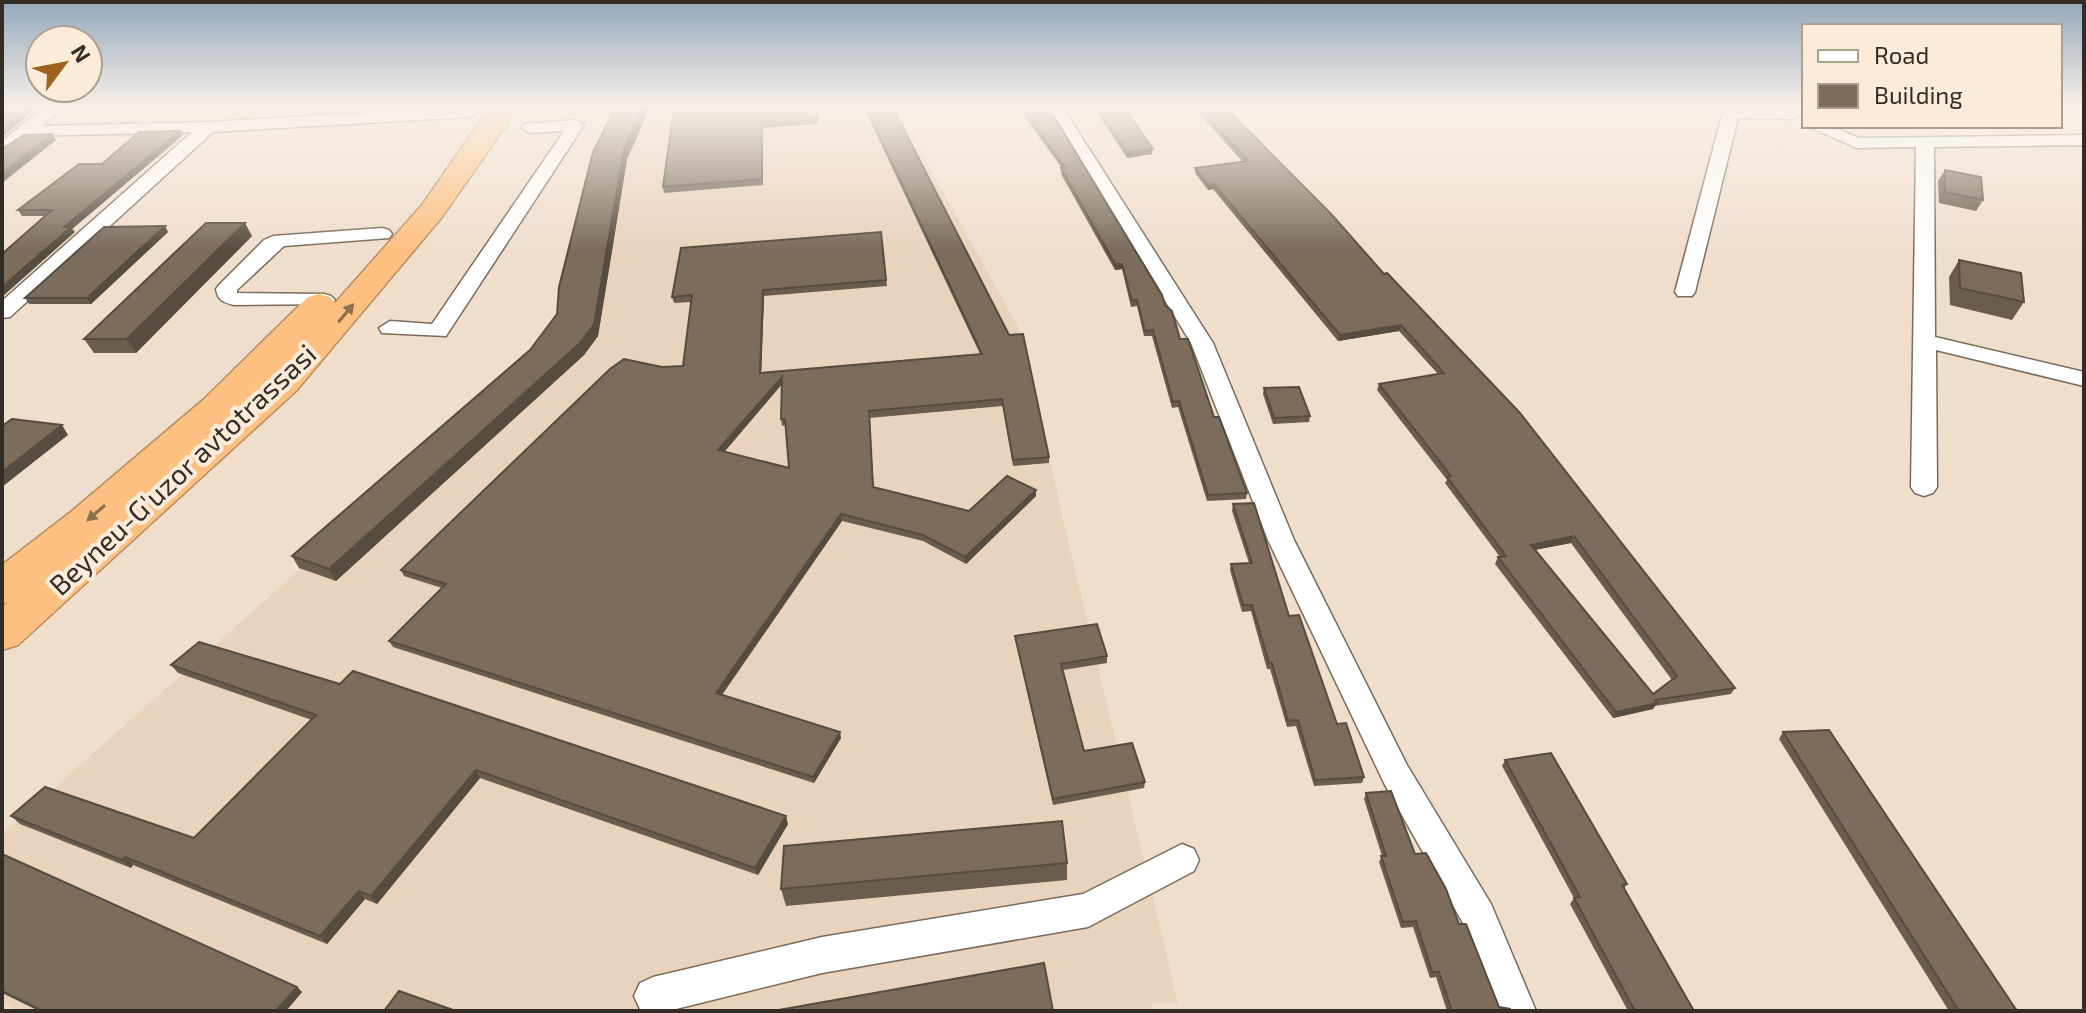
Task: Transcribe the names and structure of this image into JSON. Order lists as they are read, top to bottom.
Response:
{
  "streets": {
    "highway": ["Beyneu-G'uzor avtotrassasi"]
  },
  "legend": ["Road", "Building"],
  "north": "top right"
}
